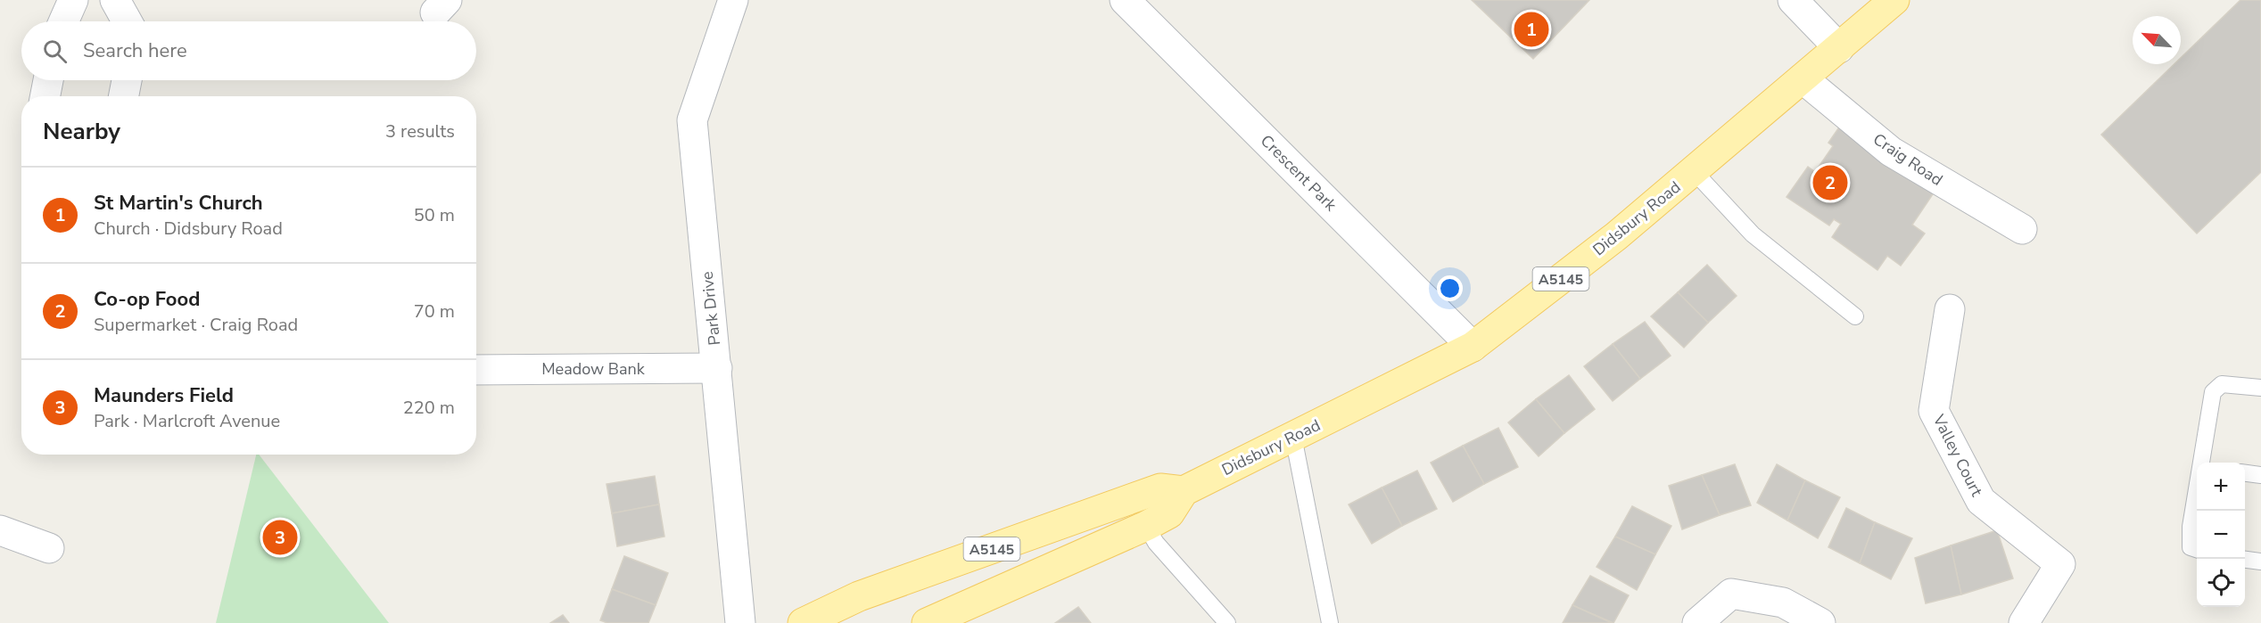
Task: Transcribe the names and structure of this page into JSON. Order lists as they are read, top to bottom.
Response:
{
  "streets": {
    "main road": ["Didsbury Road", "A5145"],
    "street": [
      "Craig Road",
      "Crescent Park",
      "Park Drive",
      "Meadow Bank",
      "Valley Court"
    ]
  },
  "crossings": [
    ["Craig Road", "Didsbury Road"],
    ["Crescent Park", "Didsbury Road"],
    ["Didsbury Road", "A5145"],
    ["Park Drive", "Meadow Bank"]
  ],
  "north": "top left",
  "page": {
    "pins": ["1", "2", "3"],
    "search": "Search here",
    "heading": ["Nearby", "3 results"],
    "list": [
      {
        "mark": "1",
        "name": "St Martin's Church",
        "note": "Church · Didsbury Road",
        "value": "50 m"
      },
      {
        "mark": "2",
        "name": "Co-op Food",
        "note": "Supermarket · Craig Road",
        "value": "70 m"
      },
      {
        "mark": "3",
        "name": "Maunders Field",
        "note": "Park · Marlcroft Avenue",
        "value": "220 m"
      }
    ],
    "map_buttons": ["+", "−"]
  }
}
